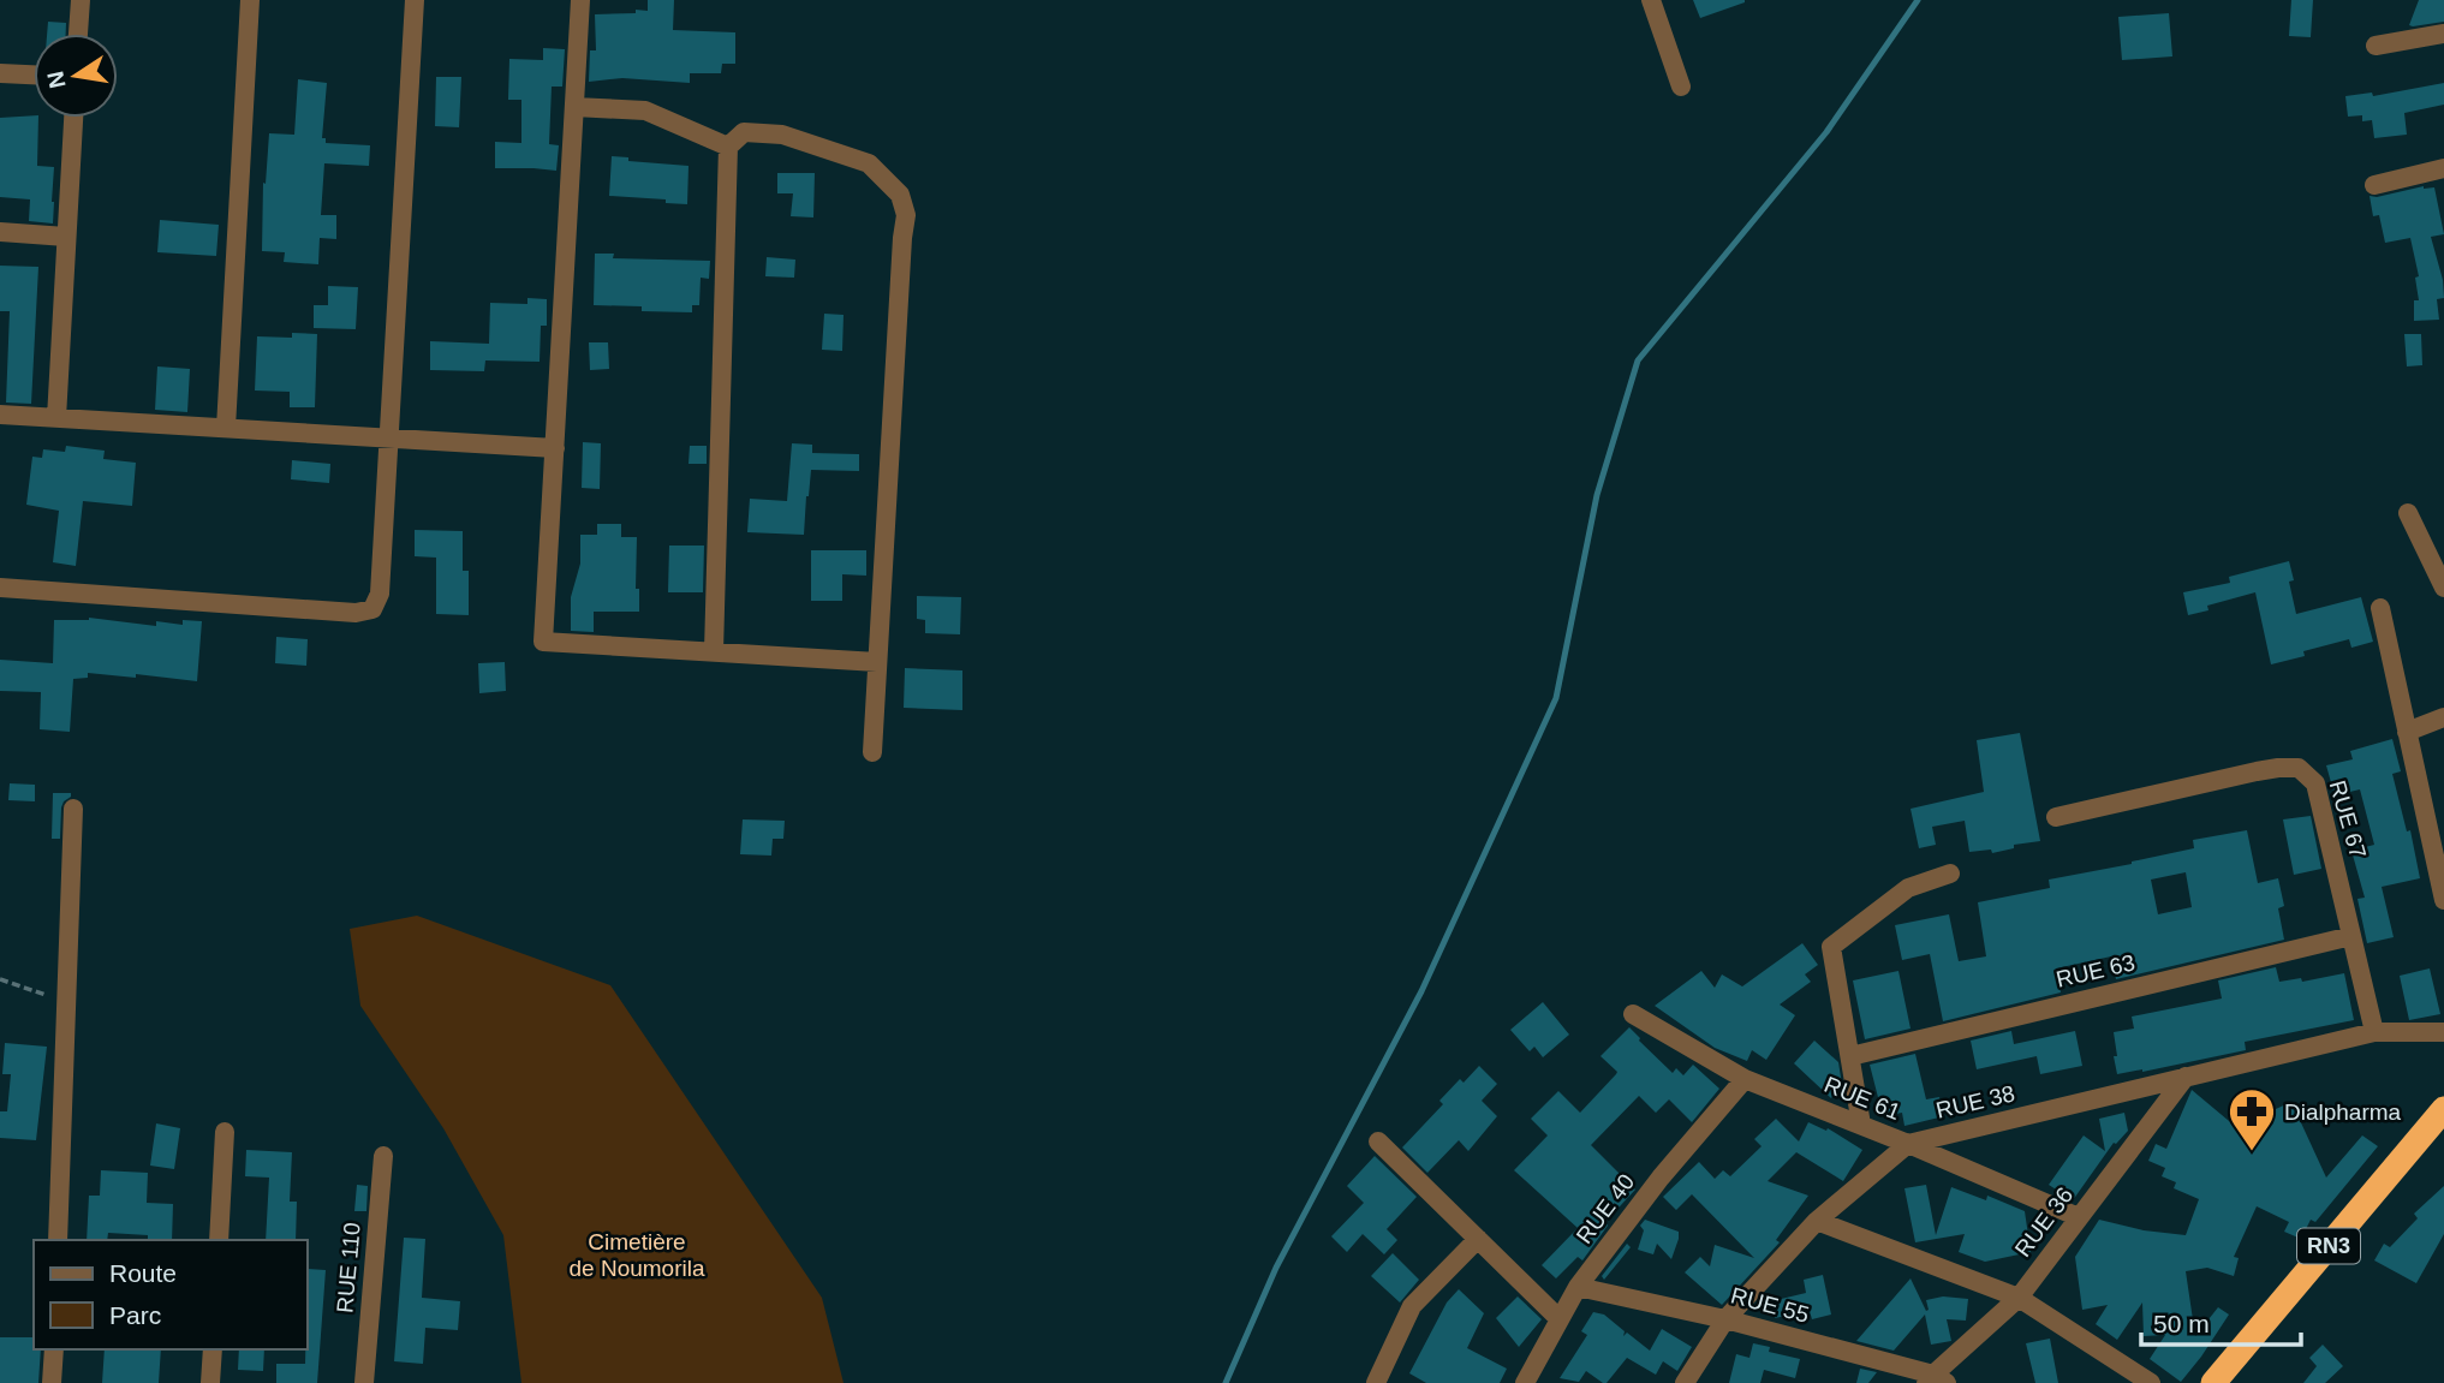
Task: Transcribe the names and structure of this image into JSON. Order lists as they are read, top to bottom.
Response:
{
  "streets": {
    "highway": ["RN3"],
    "street": [
      "RUE 67",
      "RUE 63",
      "RUE 61",
      "RUE 38",
      "RUE 40",
      "RUE 36",
      "RUE 110",
      "RUE 55"
    ]
  },
  "crossings": [
    ["RUE 67", "RUE 63"],
    ["RUE 67", "RUE 38"],
    ["RUE 61", "RUE 38"],
    ["RUE 61", "RUE 40"],
    ["RUE 61", "RUE 36"],
    ["RUE 38", "RUE 36"],
    ["RUE 38", "RUE 55"],
    ["RUE 40", "RUE 55"],
    ["RUE 36", "RUE 55"]
  ],
  "parks": ["Cimetière de Noumorila"],
  "places": {
    "pharmacy": ["Dialpharma"]
  },
  "legend": ["Route", "Parc"],
  "scale_bar": "50 m",
  "north": "left"
}
